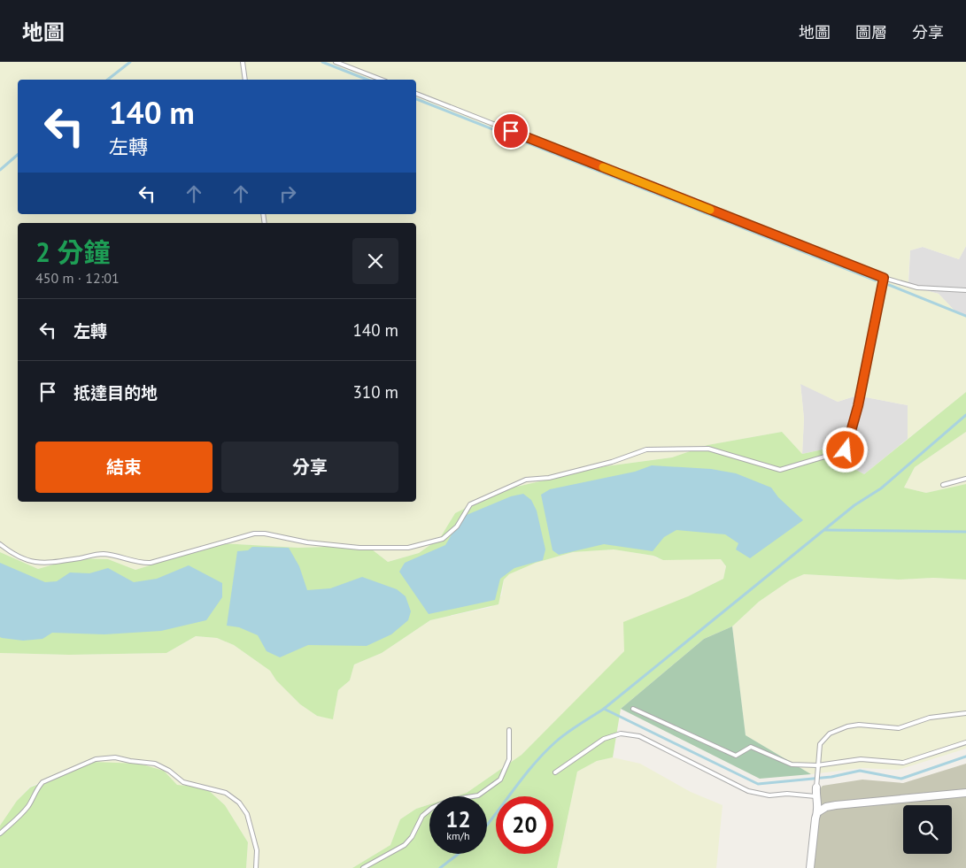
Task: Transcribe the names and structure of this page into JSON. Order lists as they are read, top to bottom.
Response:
{
  "page": {
    "header": "地圖",
    "nav": ["地圖", "圖層", "分享"],
    "turn": ["140 m", "左轉"],
    "heading": ["2 分鐘", "450 m · 12:01"],
    "list": [
      {
        "name": "左轉",
        "value": "140 m"
      },
      {
        "name": "抵達目的地",
        "value": "310 m"
      }
    ],
    "buttons": ["結束", "分享"],
    "speed": "12 km/h",
    "limit": "20"
  }
}
